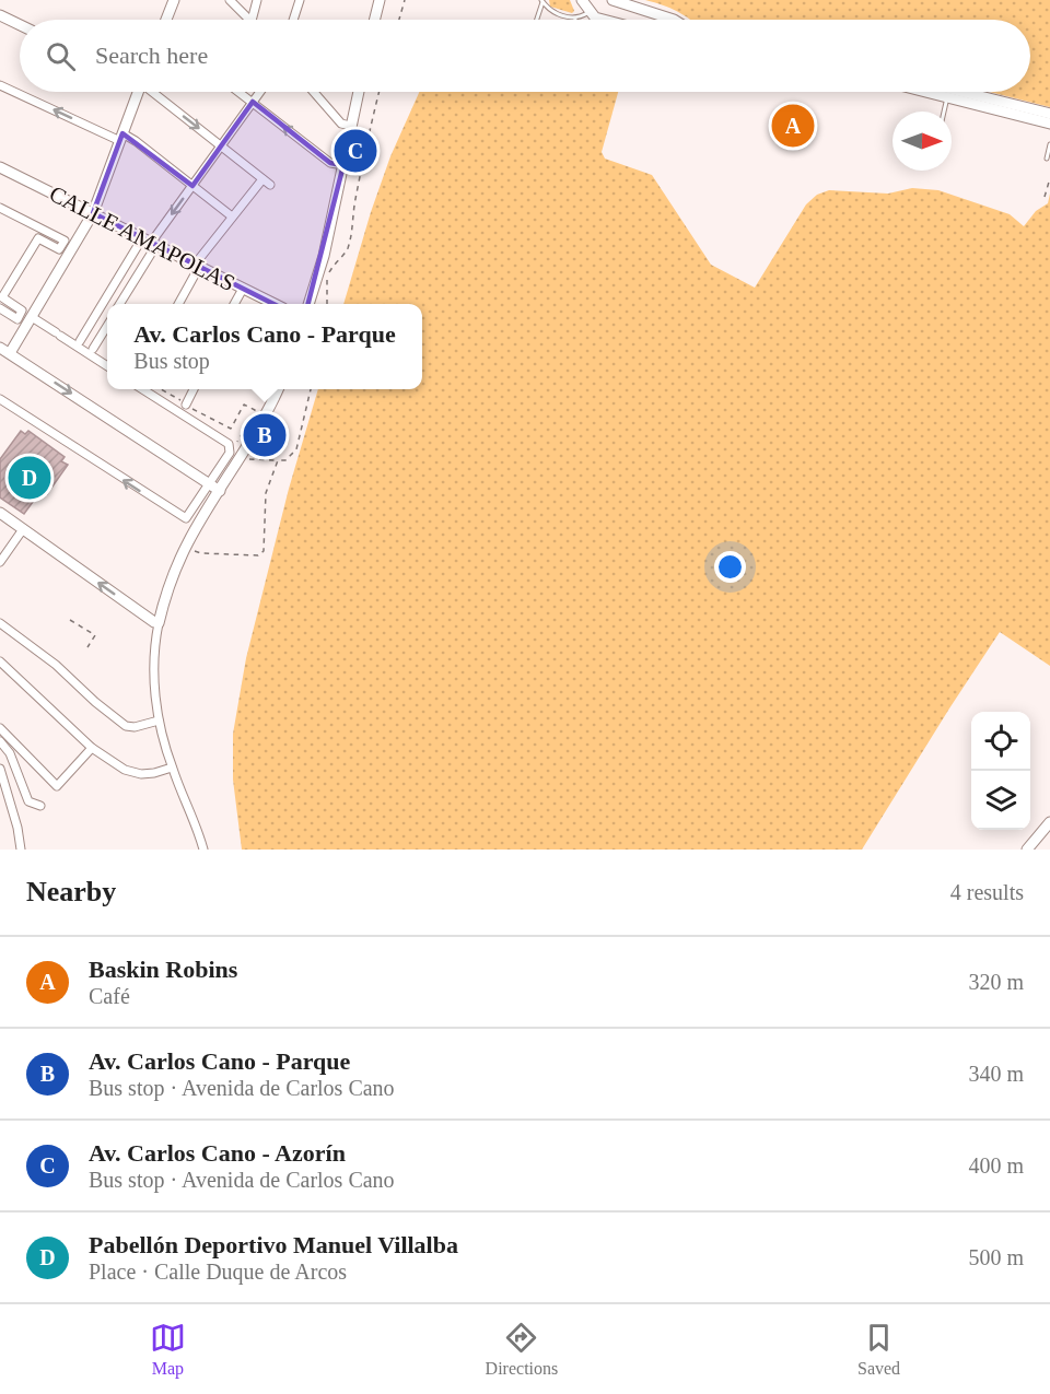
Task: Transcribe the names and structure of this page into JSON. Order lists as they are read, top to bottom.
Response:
{
  "streets": {
    "street": ["CALLE AMAPOLAS"]
  },
  "north": "right",
  "page": {
    "search": "Search here",
    "pins": [
      "A",
      "C",
      "B",
      "D"
    ],
    "popup": ["Av. Carlos Cano - Parque", "Bus stop"],
    "heading": ["Nearby", "4 results"],
    "list": [
      {
        "mark": "A",
        "name": "Baskin Robins",
        "note": "Café",
        "value": "320 m"
      },
      {
        "mark": "B",
        "name": "Av. Carlos Cano - Parque",
        "note": "Bus stop · Avenida de Carlos Cano",
        "value": "340 m"
      },
      {
        "mark": "C",
        "name": "Av. Carlos Cano - Azorín",
        "note": "Bus stop · Avenida de Carlos Cano",
        "value": "400 m"
      },
      {
        "mark": "D",
        "name": "Pabellón Deportivo Manuel Villalba",
        "note": "Place · Calle Duque de Arcos",
        "value": "500 m"
      }
    ],
    "nav": ["Map", "Directions", "Saved"]
  }
}
